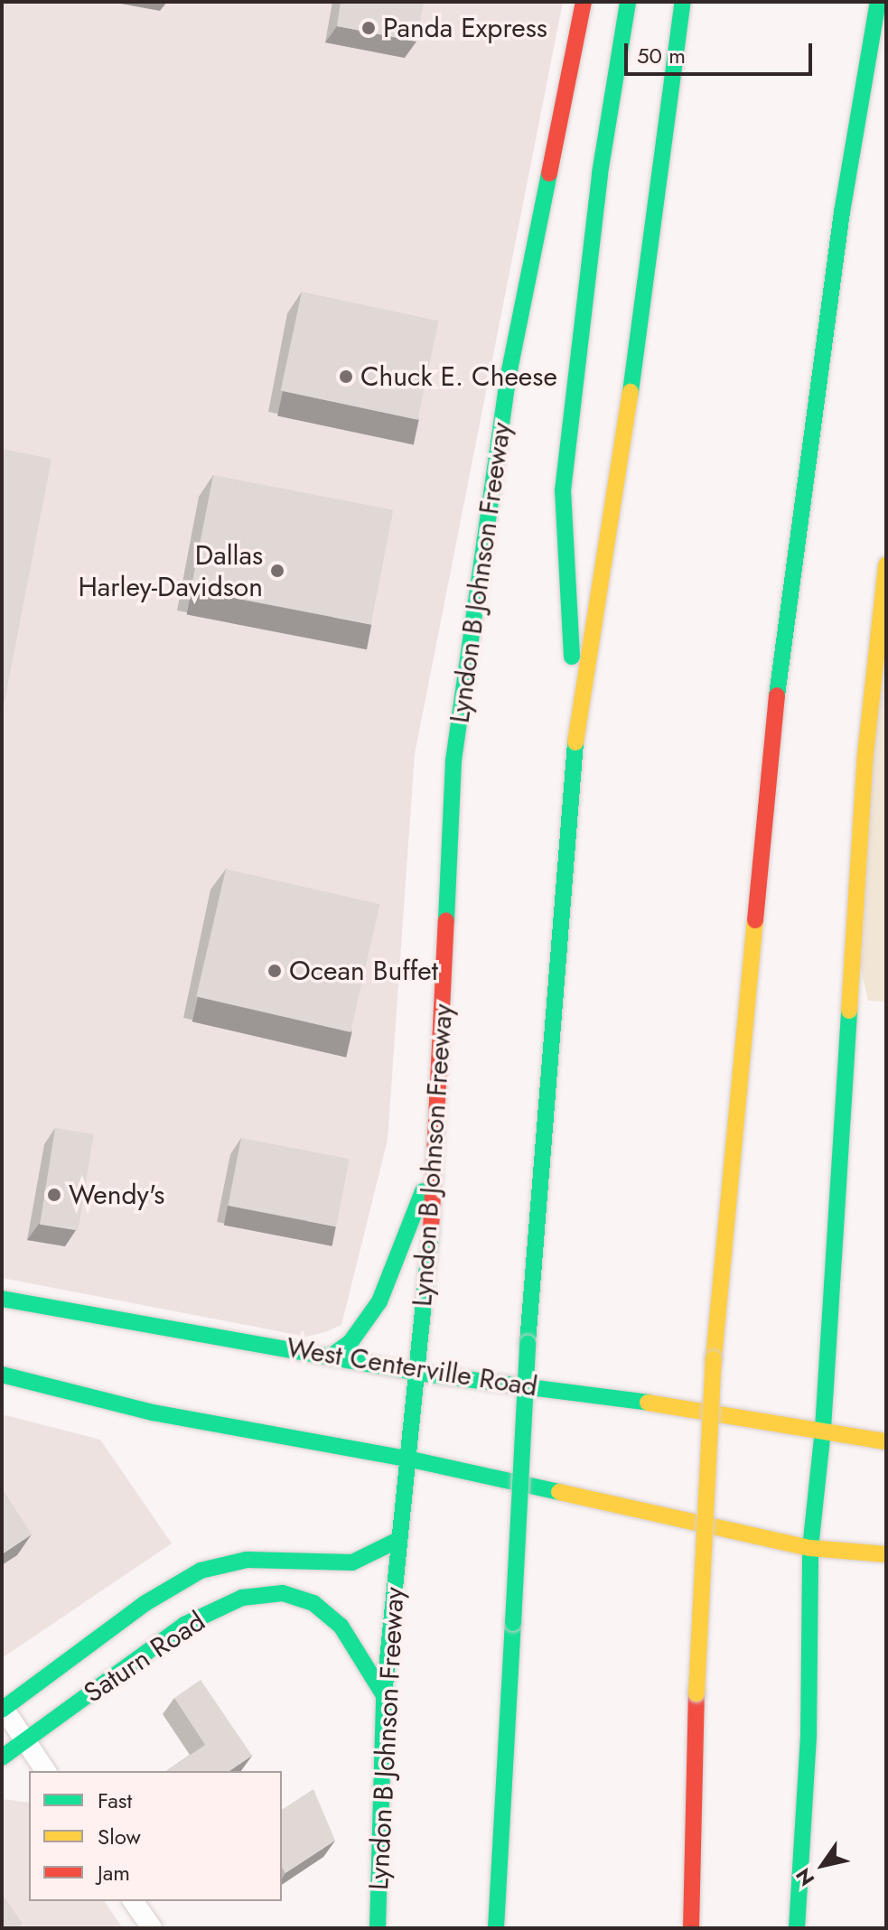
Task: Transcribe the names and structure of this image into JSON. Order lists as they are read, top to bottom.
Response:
{
  "streets": {
    "main road": ["Lyndon B Johnson Freeway", "West Centerville Road", "Saturn Road"]
  },
  "crossings": [
    ["Lyndon B Johnson Freeway", "West Centerville Road"],
    ["Lyndon B Johnson Freeway", "Saturn Road"]
  ],
  "places": [
    "Panda Express",
    "Chuck E. Cheese",
    "Dallas Harley-Davidson",
    "Ocean Buffet",
    "Wendy's"
  ],
  "legend": ["Fast", "Slow", "Jam"],
  "scale_bar": "50 m",
  "north": "bottom left"
}
